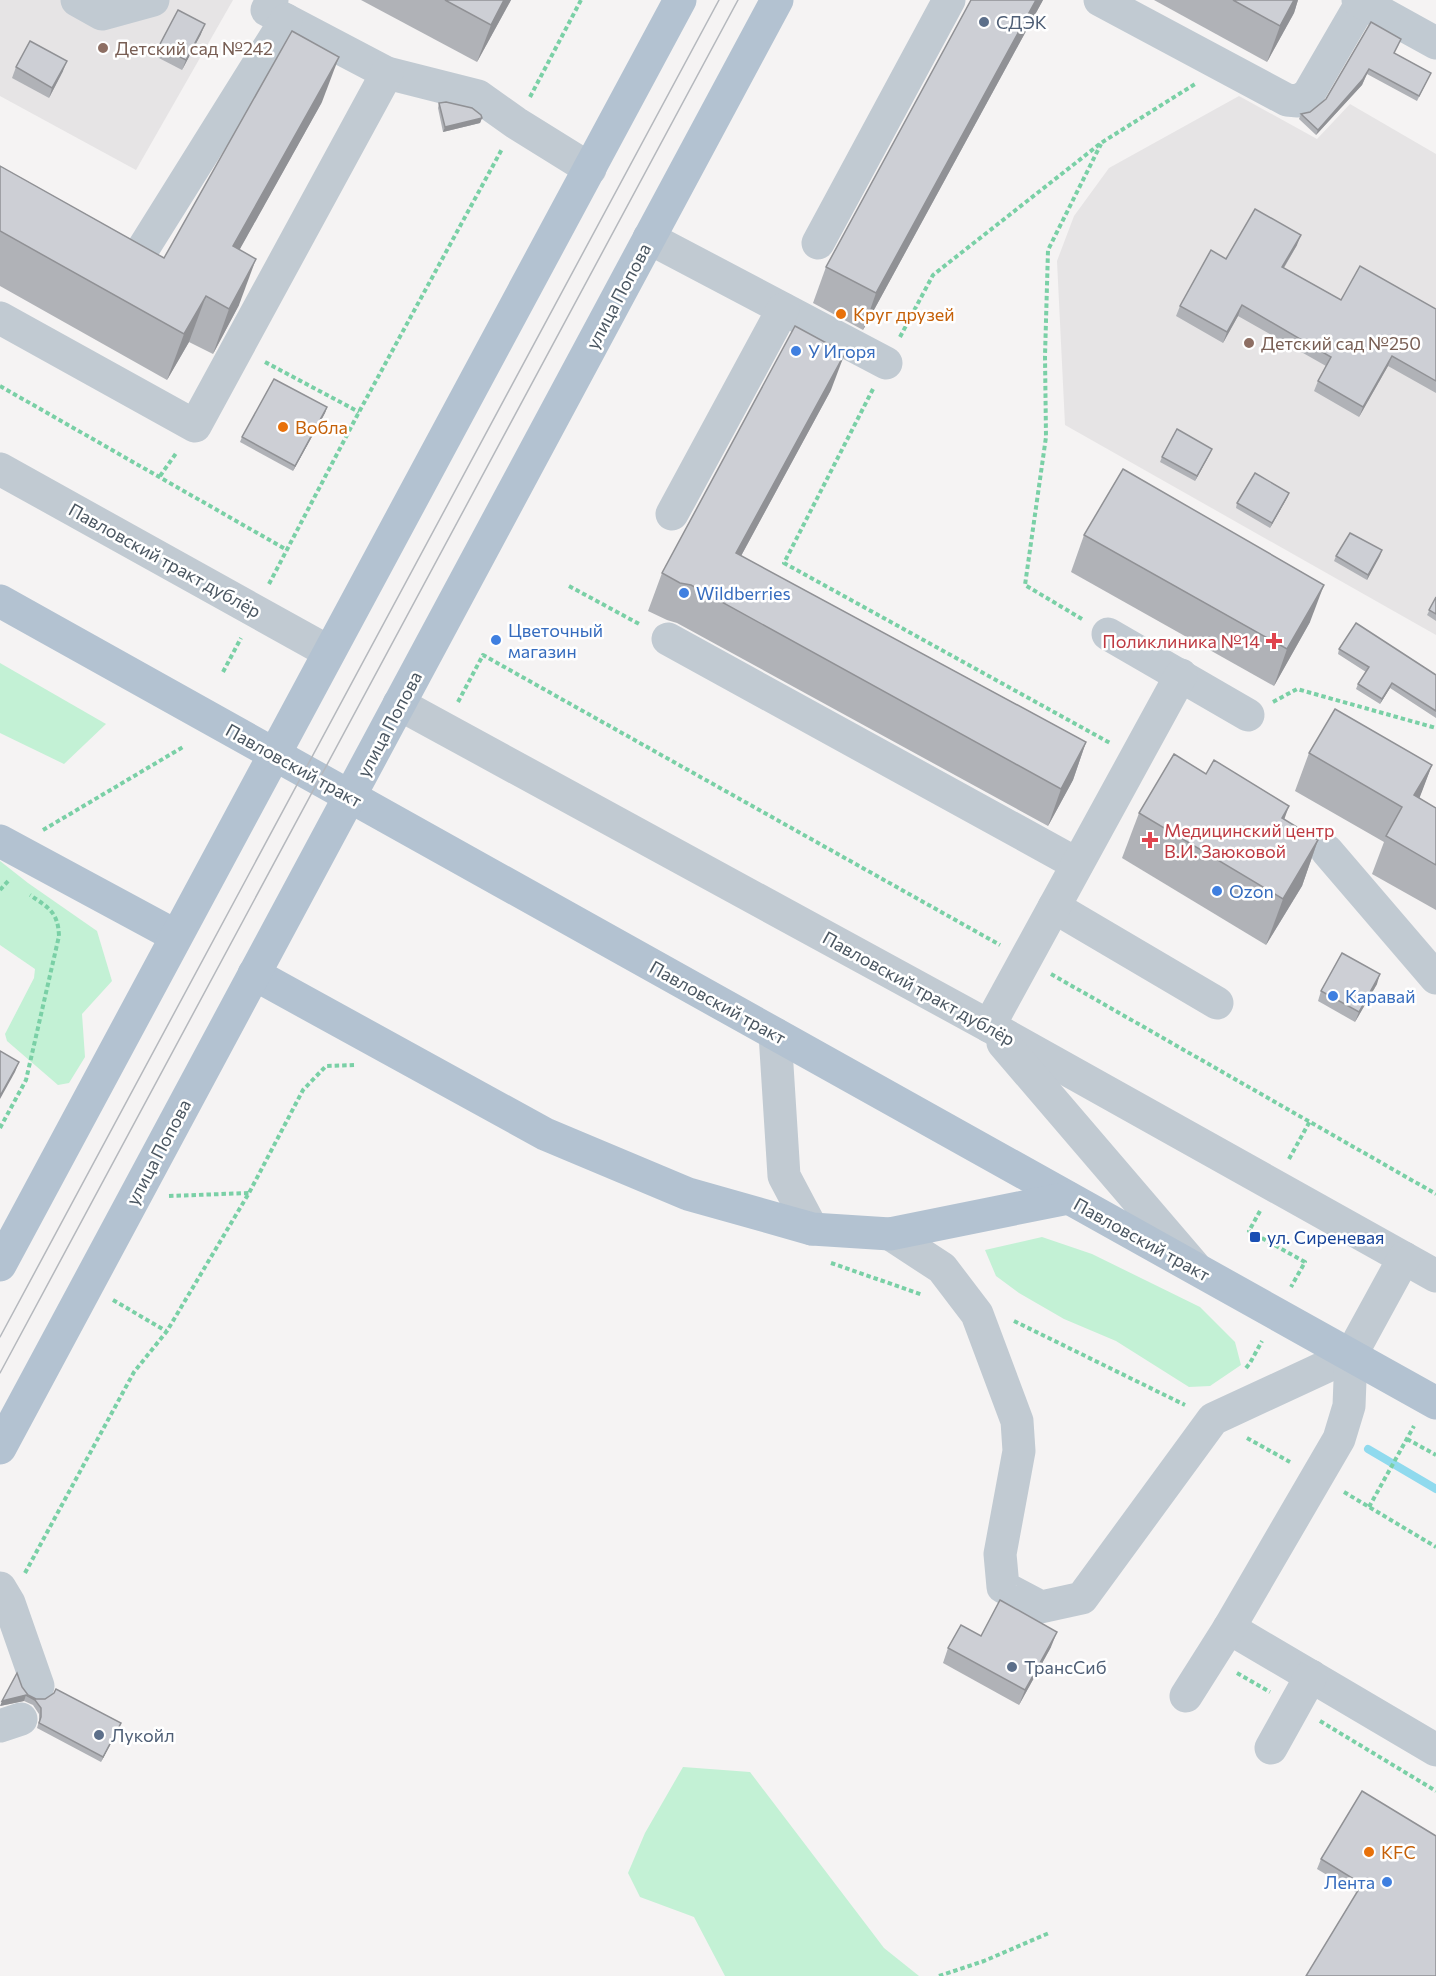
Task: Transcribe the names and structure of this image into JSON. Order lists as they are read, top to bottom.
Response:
{
  "streets": {
    "main road": ["улица Попова", "Павловский тракт"],
    "street": ["Павловский тракт дублёр"]
  },
  "crossings": [
    ["улица Попова", "Павловский тракт дублёр"],
    ["улица Попова", "Павловский тракт"]
  ],
  "places": {
    "other": [
      "СДЭК",
      "Детский сад №242",
      "Круг друзей",
      "Детский сад №250",
      "У Игоря",
      "Вобла",
      "Wildberries",
      "Цветочный магазин",
      "Ozon",
      "Каравай",
      "ТрансСиб",
      "Лукойл",
      "KFC",
      "Лента"
    ],
    "health": ["Поликлиника №14", "Медицинский центр В.И. Заюковой"],
    "transit": ["ул. Сиреневая"]
  }
}
